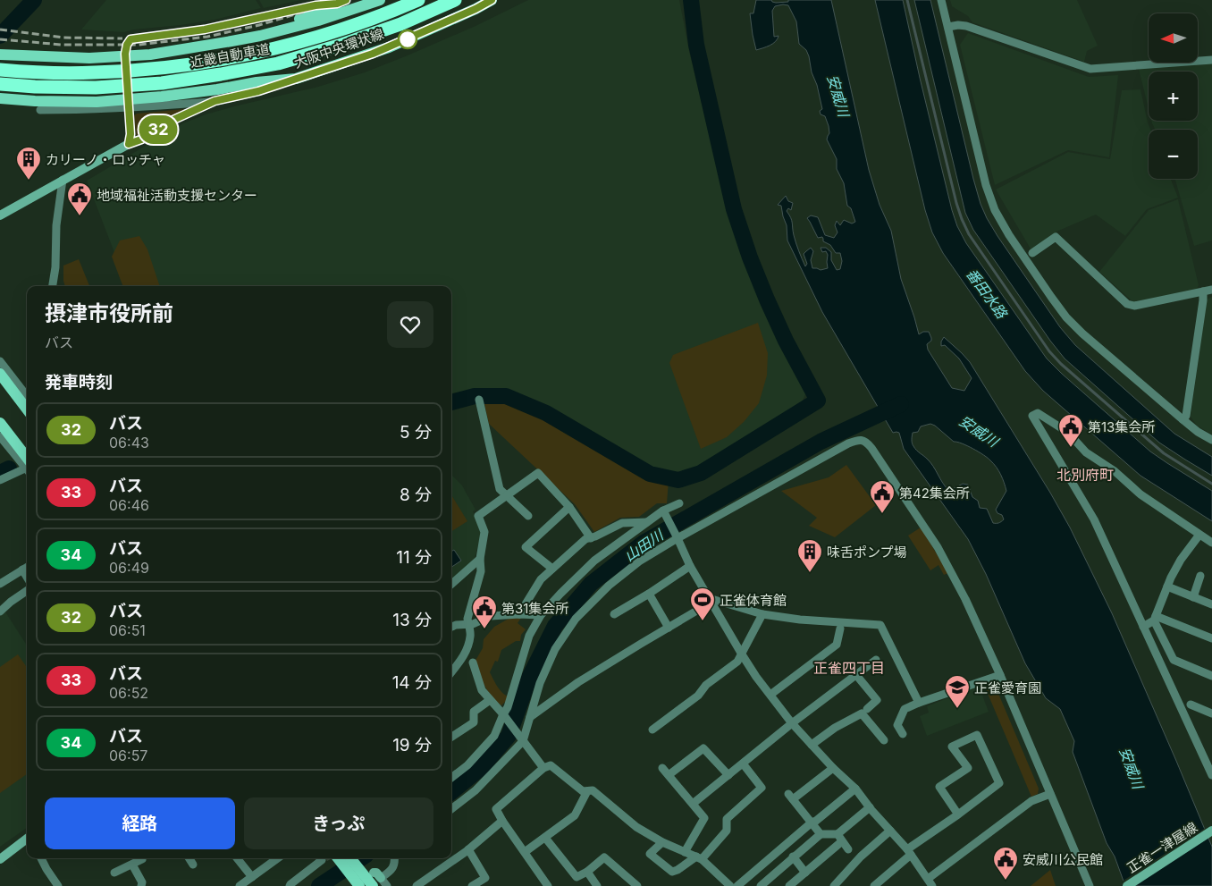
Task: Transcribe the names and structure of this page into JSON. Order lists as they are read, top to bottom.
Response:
{
  "streets": {
    "highway": ["近畿自動車道"],
    "main road": ["大阪中央環状線"],
    "street": ["正雀一津屋線"]
  },
  "districts": ["北別府町", "正雀四丁目"],
  "water": ["安威川", "番田水路", "山田川"],
  "places": {
    "building": ["カリーノ・ロッチャ", "味舌ポンプ場"],
    "public building": [
      "地域福祉活動支援センター",
      "第13集会所",
      "第42集会所",
      "第31集会所",
      "安威川公民館"
    ],
    "sports": ["正雀体育館"],
    "school or university": ["正雀愛育園"]
  },
  "lines": ["bus line 32"],
  "north": "left",
  "page": {
    "on_map": "32",
    "map_buttons": ["+", "−"],
    "heading": [
      ["摂津市役所前", "バス"],
      "発車時刻"
    ],
    "list": [
      {
        "mark": "32",
        "name": "バス",
        "note": "06:43",
        "value": "5 分"
      },
      {
        "mark": "33",
        "name": "バス",
        "note": "06:46",
        "value": "8 分"
      },
      {
        "mark": "34",
        "name": "バス",
        "note": "06:49",
        "value": "11 分"
      },
      {
        "mark": "32",
        "name": "バス",
        "note": "06:51",
        "value": "13 分"
      },
      {
        "mark": "33",
        "name": "バス",
        "note": "06:52",
        "value": "14 分"
      },
      {
        "mark": "34",
        "name": "バス",
        "note": "06:57",
        "value": "19 分"
      }
    ],
    "buttons": ["経路", "きっぷ"]
  }
}
